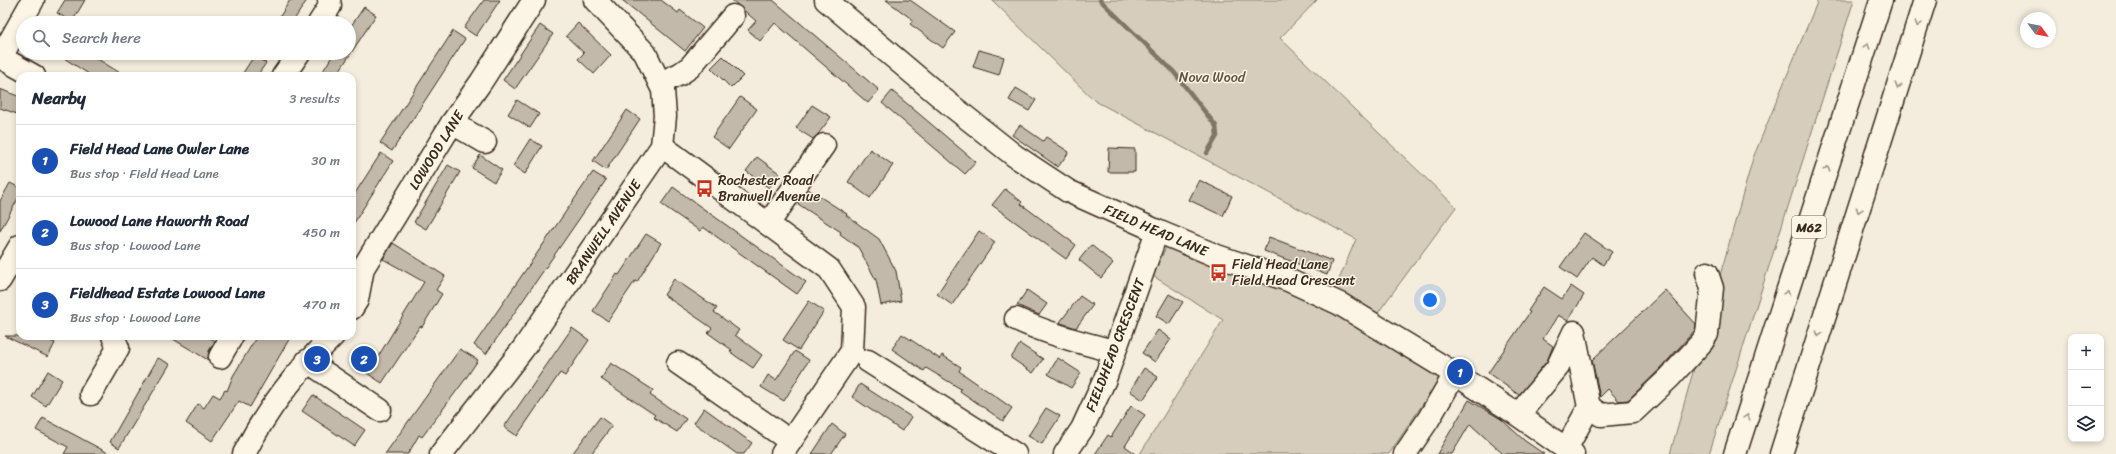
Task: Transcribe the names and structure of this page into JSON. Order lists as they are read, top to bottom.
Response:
{
  "streets": {
    "main road": [
      "LOWOOD LANE",
      "M62",
      "FIELD HEAD LANE",
      "BRANWELL AVENUE",
      "FIELDHEAD CRESCENT"
    ]
  },
  "crossings": [
    ["FIELD HEAD LANE", "FIELDHEAD CRESCENT"]
  ],
  "parks": ["Nova Wood"],
  "places": {
    "bus stop": ["Rochester Road Branwell Avenue", "Field Head Lane Field Head Crescent"]
  },
  "north": "bottom right",
  "page": {
    "search": "Search here",
    "heading": ["Nearby", "3 results"],
    "list": [
      {
        "mark": "1",
        "name": "Field Head Lane Owler Lane",
        "note": "Bus stop · Field Head Lane",
        "value": "30 m"
      },
      {
        "mark": "2",
        "name": "Lowood Lane Haworth Road",
        "note": "Bus stop · Lowood Lane",
        "value": "450 m"
      },
      {
        "mark": "3",
        "name": "Fieldhead Estate Lowood Lane",
        "note": "Bus stop · Lowood Lane",
        "value": "470 m"
      }
    ],
    "map_buttons": ["+", "−"],
    "pins": ["2", "3", "1"]
  }
}
